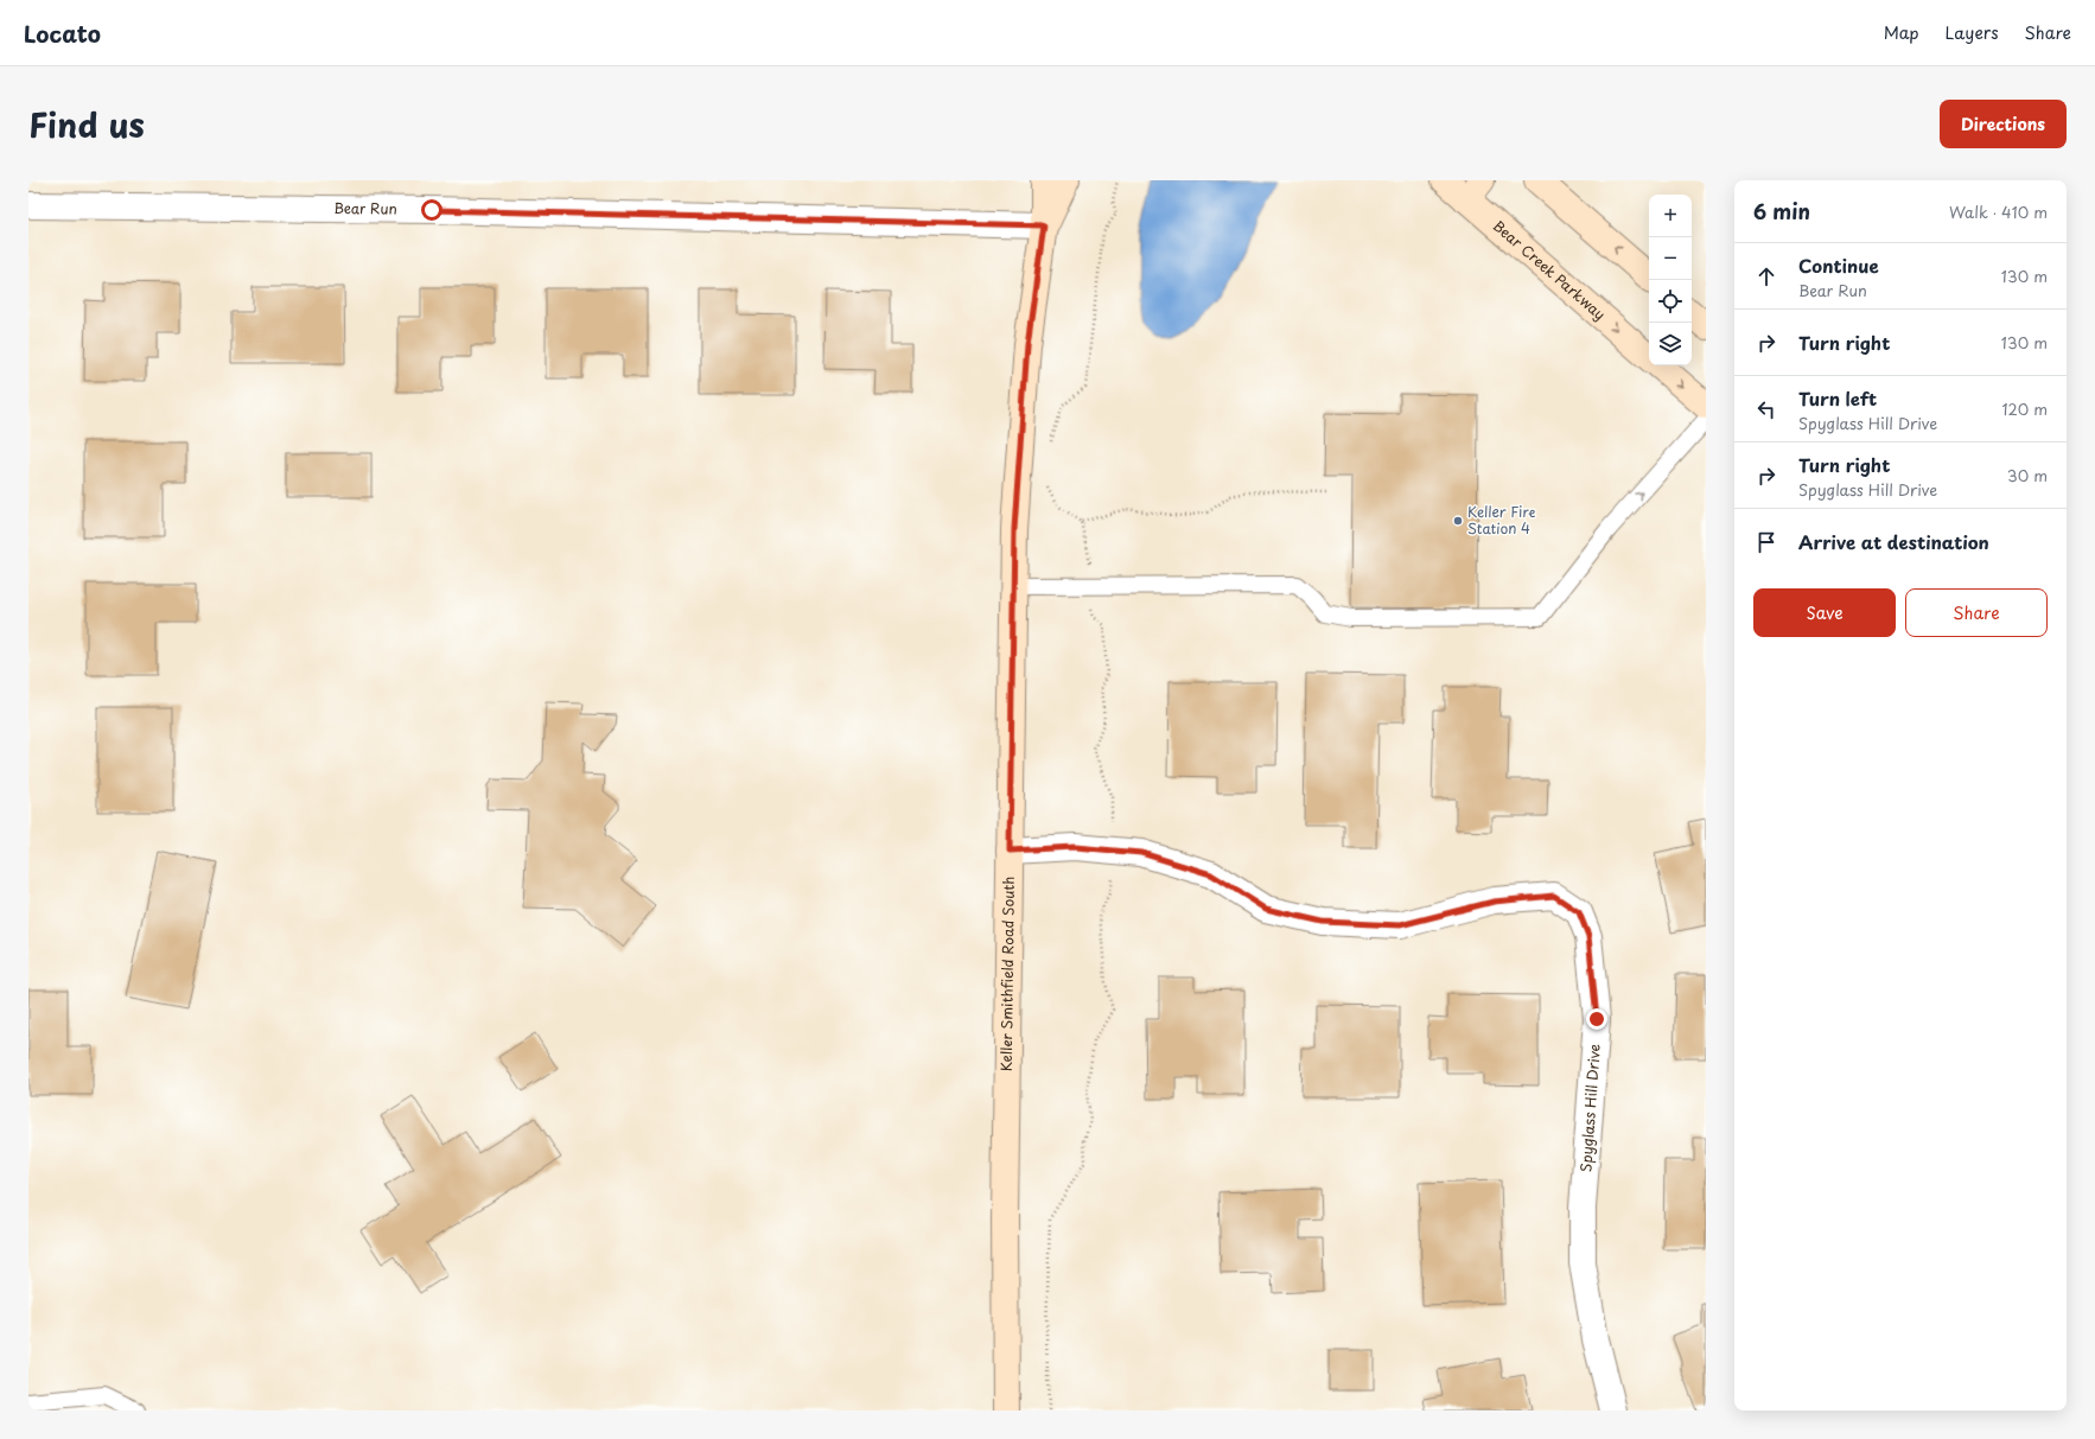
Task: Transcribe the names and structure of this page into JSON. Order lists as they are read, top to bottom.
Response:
{
  "streets": {
    "main road": ["Bear Creek Parkway", "Keller Smithfield Road South"],
    "street": ["Bear Run", "Spyglass Hill Drive"]
  },
  "crossings": [
    ["Bear Run", "Keller Smithfield Road South"],
    ["Keller Smithfield Road South", "Spyglass Hill Drive"]
  ],
  "places": ["Keller Fire Station 4"],
  "page": {
    "header": "Locato",
    "nav": ["Map", "Layers", "Share"],
    "title": "Find us",
    "buttons": [
      "Directions",
      ["Save", "Share"]
    ],
    "heading": ["6 min", "Walk · 410 m"],
    "map_buttons": ["+", "−"],
    "list": [
      ["Continue", "Bear Run", "130 m"],
      ["Turn right", "130 m"],
      ["Turn left", "Spyglass Hill Drive", "120 m"],
      ["Turn right", "Spyglass Hill Drive", "30 m"],
      "Arrive at destination"
    ]
  }
}
